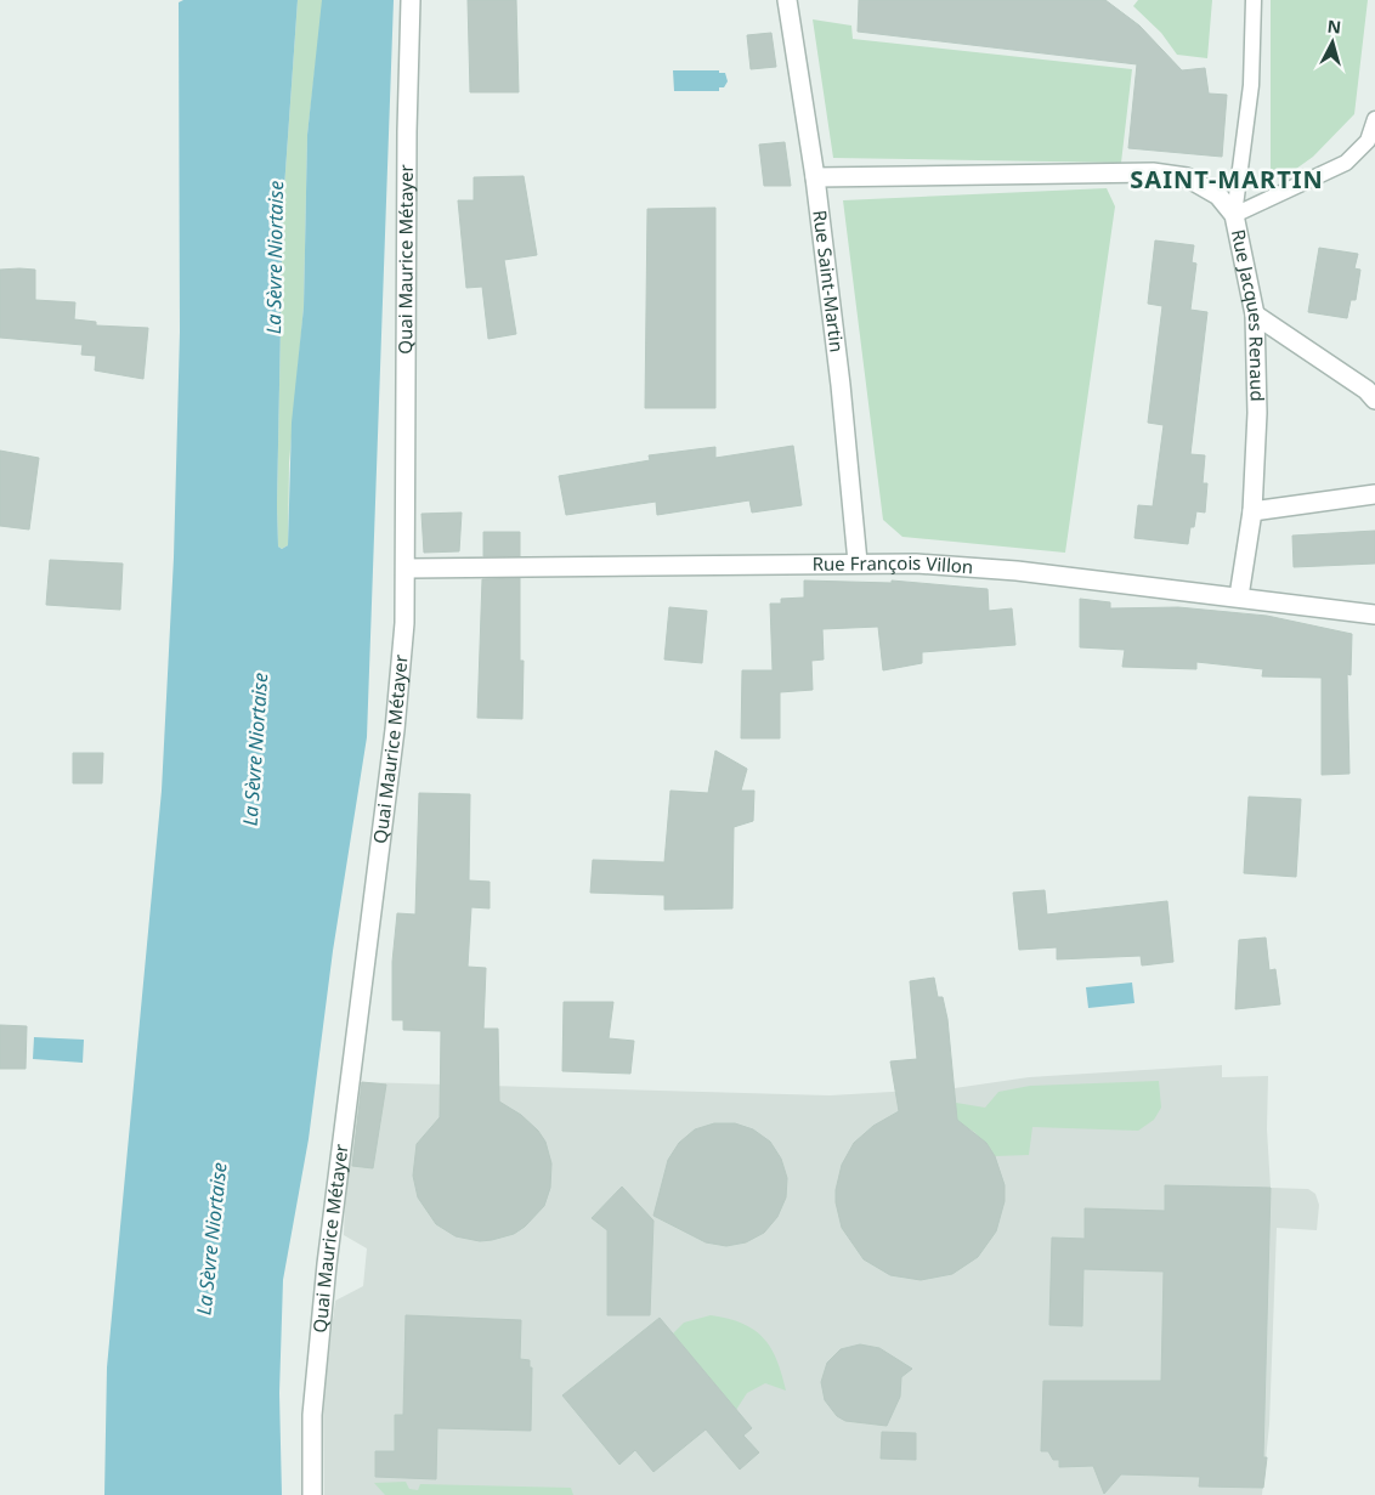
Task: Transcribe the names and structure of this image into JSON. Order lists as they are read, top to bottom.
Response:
{
  "streets": {
    "street": [
      "Quai Maurice Métayer",
      "Rue Saint-Martin",
      "Rue Jacques Renaud",
      "Rue François Villon"
    ]
  },
  "crossings": [
    ["Quai Maurice Métayer", "Rue François Villon"],
    ["Rue Saint-Martin", "Rue Jacques Renaud"],
    ["Rue Saint-Martin", "Rue François Villon"],
    ["Rue Jacques Renaud", "Rue François Villon"]
  ],
  "districts": ["SAINT-MARTIN"],
  "water": ["La Sèvre Niortaise"],
  "north": "top"
}
